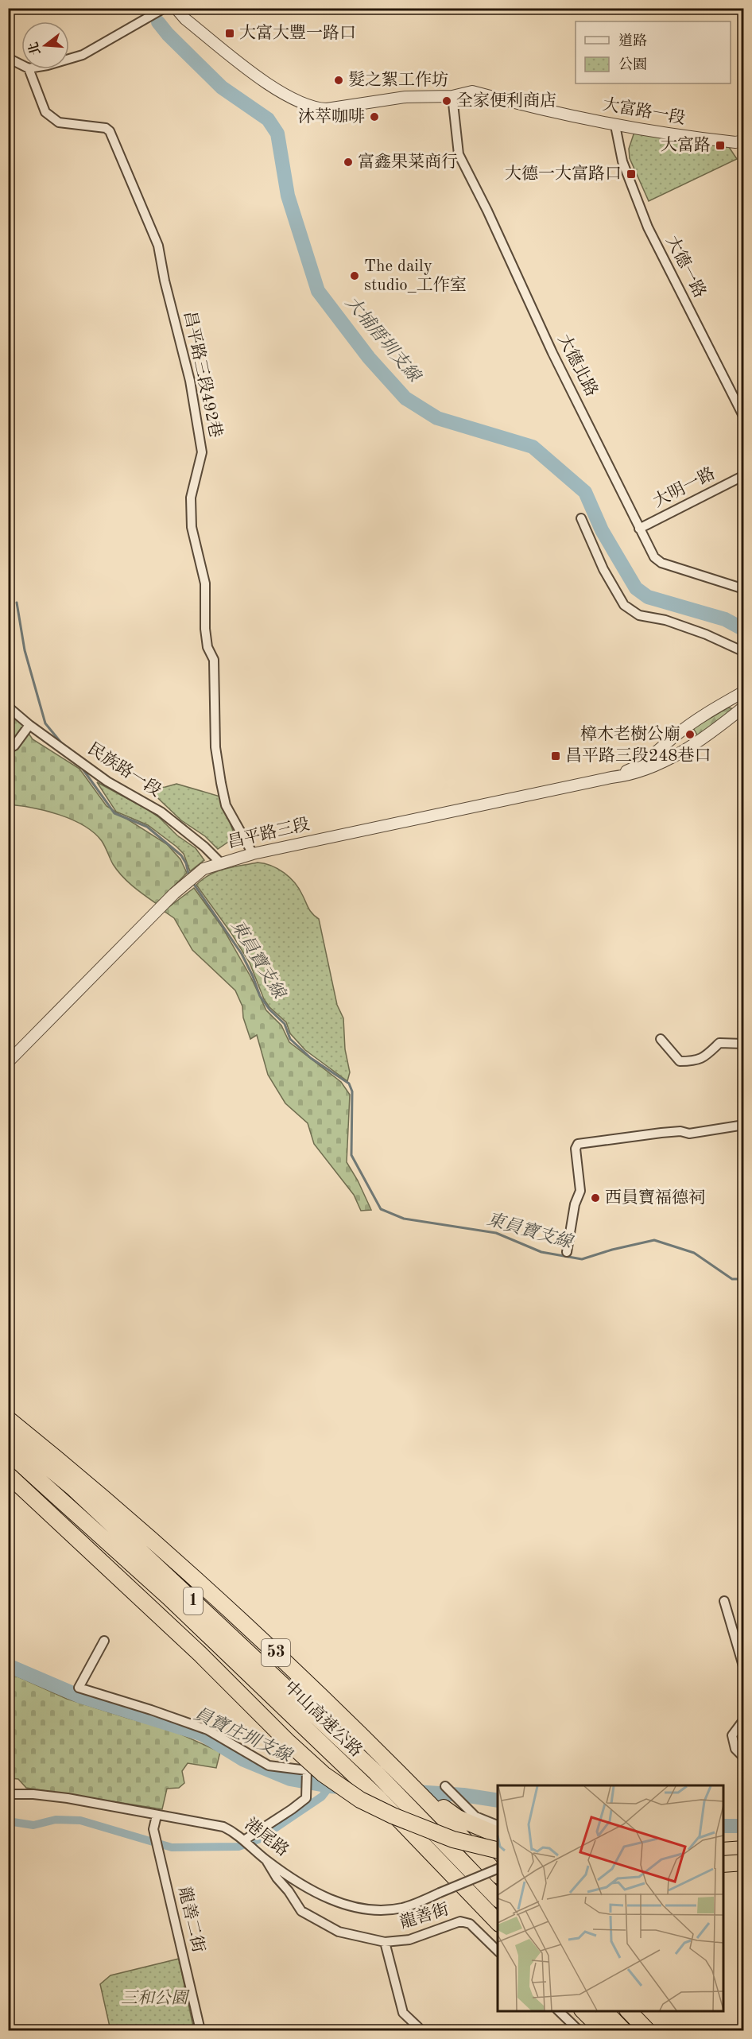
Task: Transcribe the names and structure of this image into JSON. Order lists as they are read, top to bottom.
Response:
{
  "streets": {
    "highway": ["1", "53", "中山高速公路"],
    "street": [
      "大富路一段",
      "大德一路",
      "大德北路",
      "昌平路三段492巷",
      "大明一路",
      "民族路一段",
      "昌平路三段",
      "港尾路",
      "龍善街",
      "龍善二街"
    ]
  },
  "crossings": [
    ["大富路一段", "大德一路"],
    ["大富路一段", "大德北路"],
    ["大德北路", "大明一路"],
    ["昌平路三段492巷", "昌平路三段"],
    ["民族路一段", "昌平路三段"],
    ["港尾路", "龍善街"],
    ["港尾路", "龍善二街"]
  ],
  "water": ["大埔厝圳支線", "東員寶支線", "員寶庄圳支線"],
  "parks": ["三和公園"],
  "places": {
    "transit": [
      "大富大豐一路口",
      "大富路",
      "大德一大富路口",
      "昌平路三段248巷口"
    ],
    "other": [
      "髮之絮工作坊",
      "全家便利商店",
      "沐萃咖啡",
      "富鑫果菜商行",
      "The daily studio_工作室",
      "樟木老樹公廟",
      "西員寶福德祠"
    ]
  },
  "legend": ["道路", "公園"],
  "north": "left"
}
